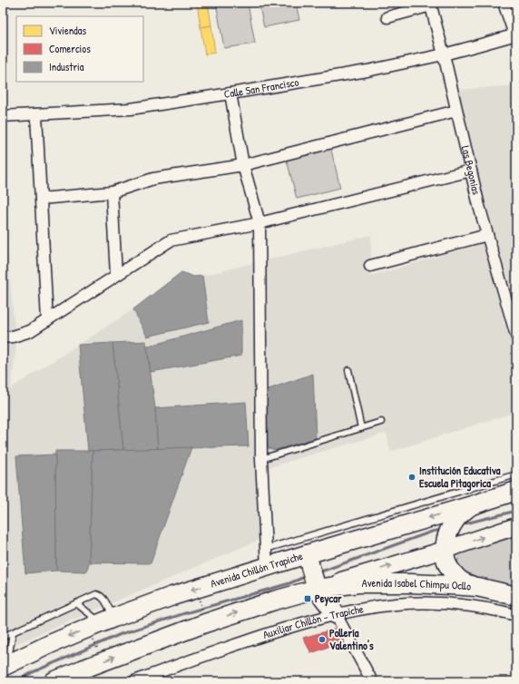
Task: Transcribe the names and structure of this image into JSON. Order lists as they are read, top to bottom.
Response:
{
  "streets": {
    "main road": ["Avenida Chillón Trapiche", "Avenida Isabel Chimpu Ocllo"],
    "street": ["Calle San Francisco", "Las Begonias", "Auxiliar Chillón - Trapiche"]
  },
  "crossings": [
    ["Calle San Francisco", "Las Begonias"]
  ],
  "places": {
    "other": ["Institución Educativa Escuela Pitagorica", "Pollería Valentino's"],
    "transit": ["Peycar"]
  },
  "legend": ["Viviendas", "Comercios", "Industria"]
}
